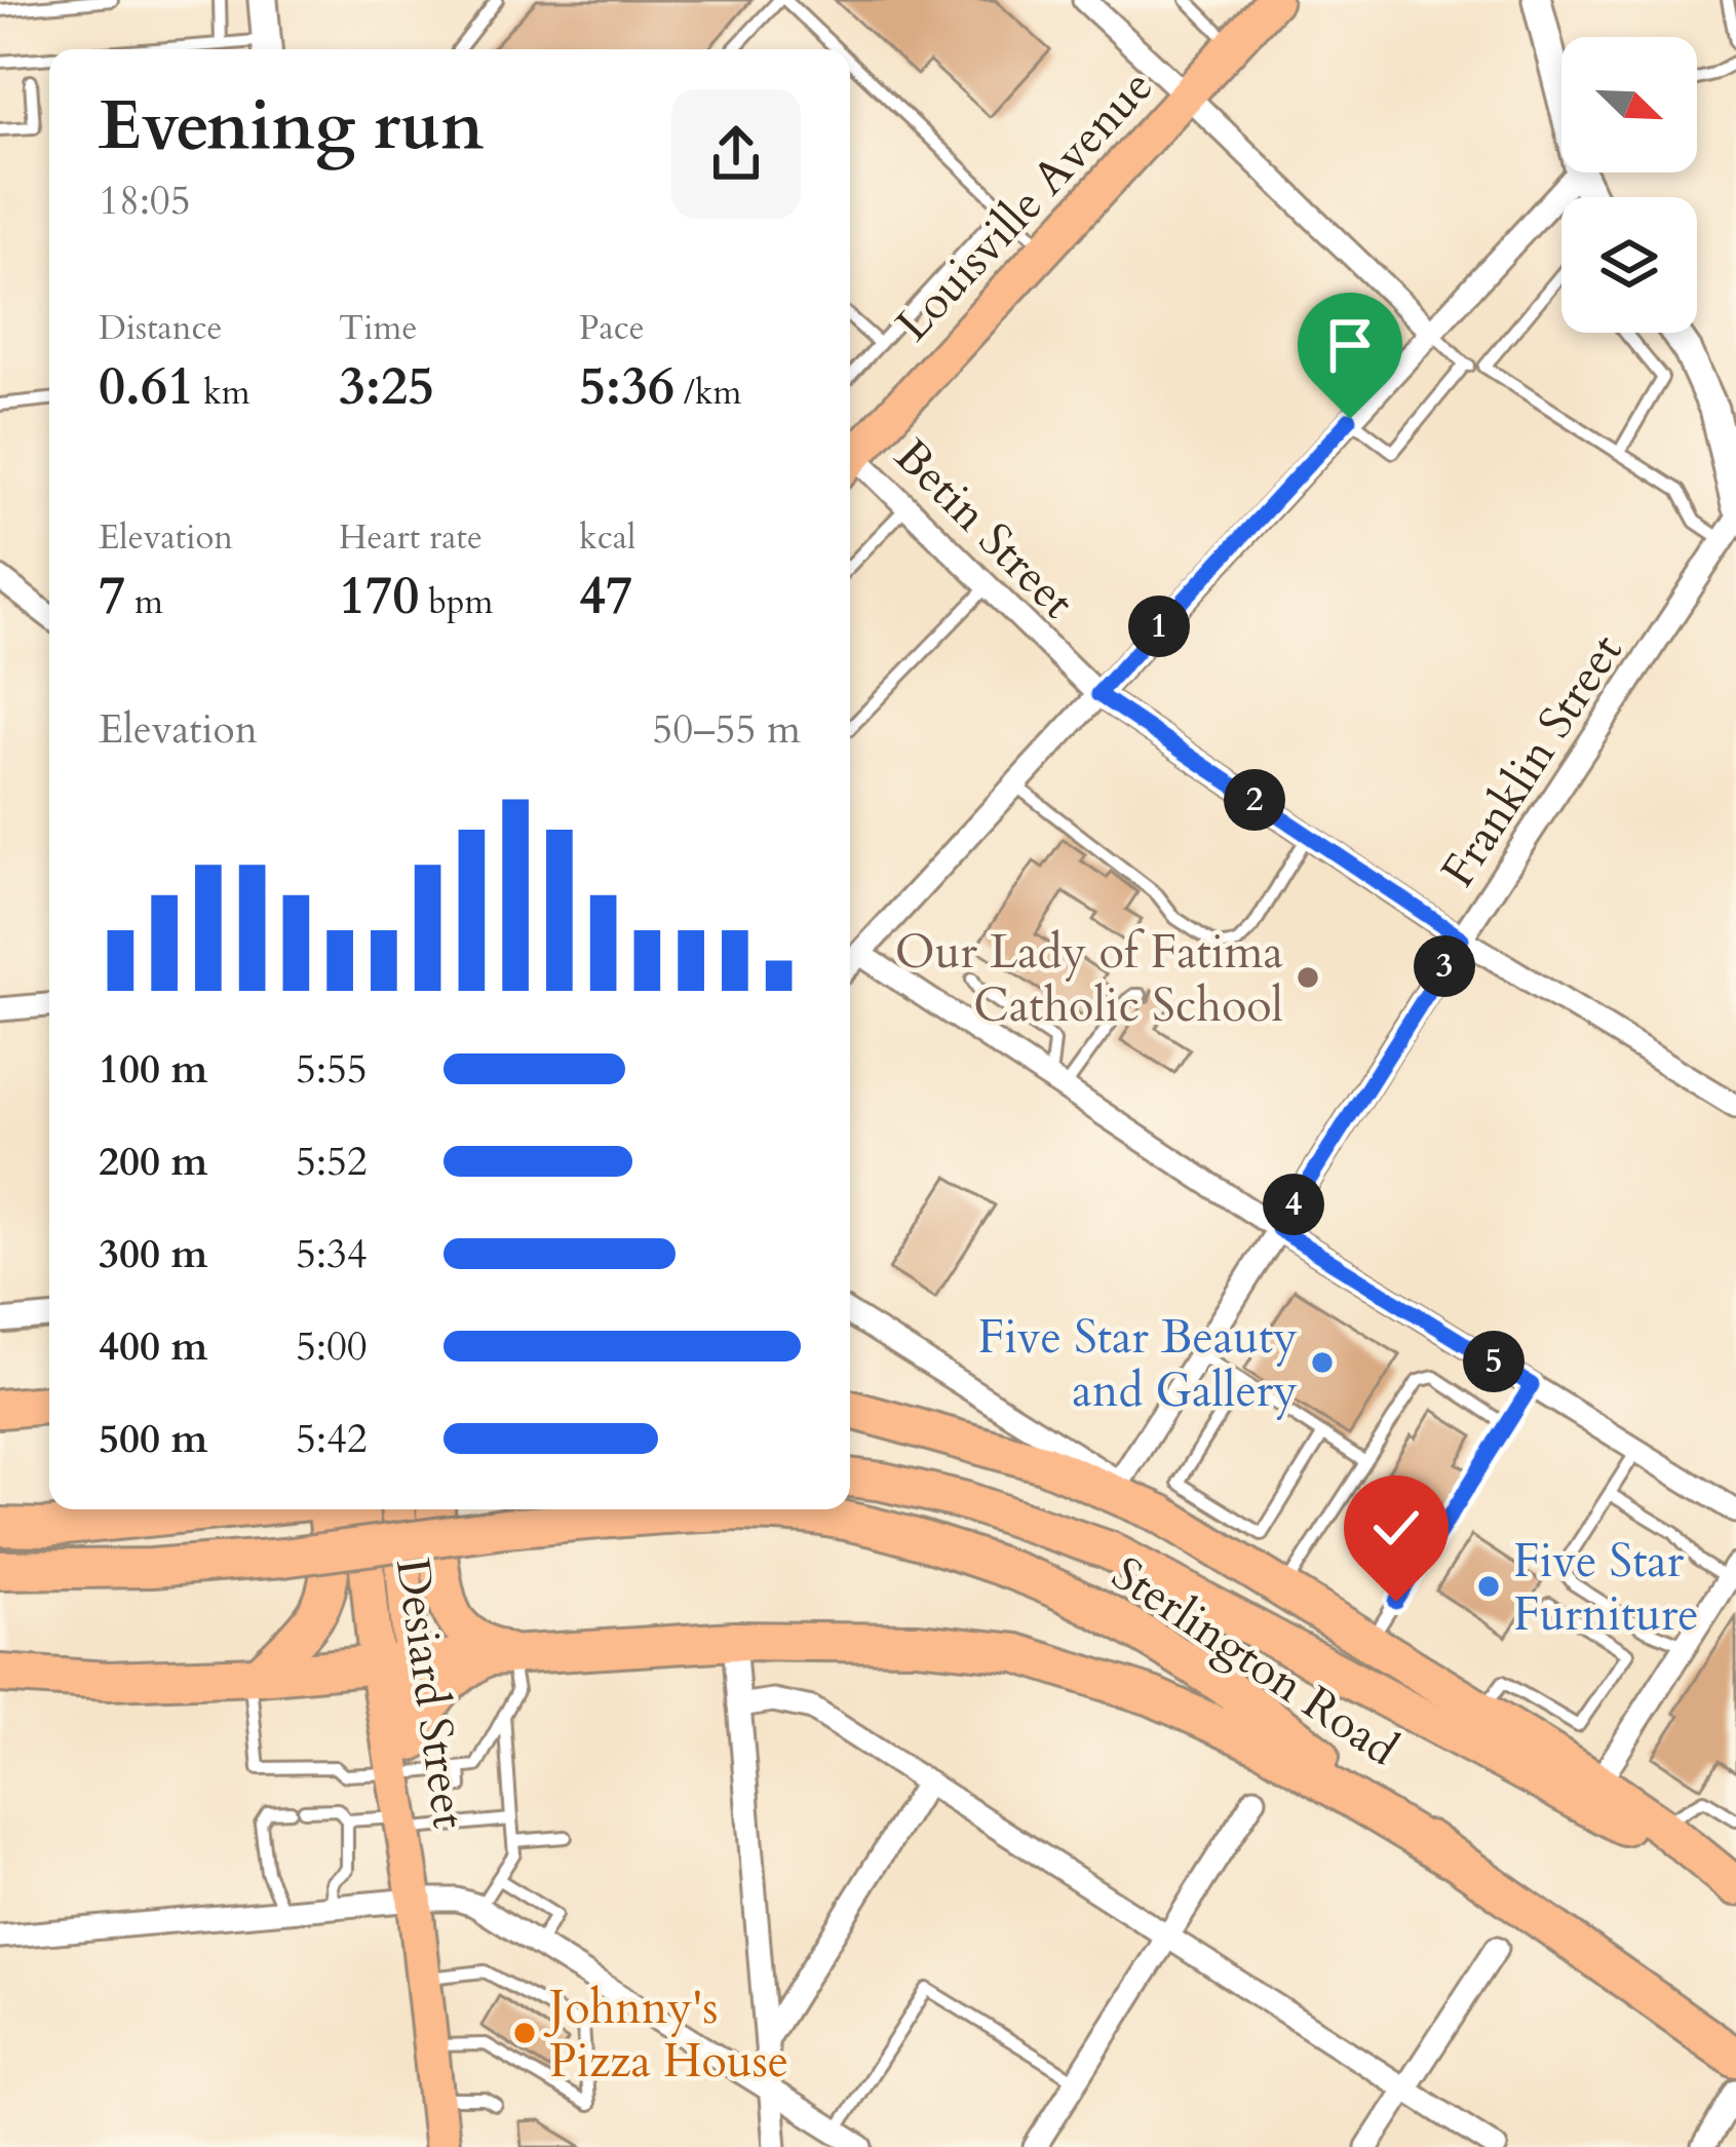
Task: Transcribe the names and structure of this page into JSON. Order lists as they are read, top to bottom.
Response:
{
  "streets": {
    "highway": ["Sterlington Road"],
    "main road": ["Louisville Avenue", "Desiard Street"],
    "street": ["Betin Street", "Franklin Street"]
  },
  "crossings": [
    ["Betin Street", "Franklin Street"],
    ["Franklin Street", "Sterlington Road"]
  ],
  "places": [
    "Our Lady of Fatima Catholic School",
    "Five Star Beauty and Gallery",
    "Five Star Furniture",
    "Johnny's Pizza House"
  ],
  "north": "bottom right",
  "page": {
    "heading": ["Evening run", "18:05"],
    "stats": [
      ["Distance", "0.61 km"],
      ["Time", "3:25"],
      ["Pace", "5:36 /km"],
      ["Elevation", "7 m"],
      ["Heart rate", "170 bpm"],
      ["kcal", "47"]
    ],
    "pins": [
      "1",
      "2",
      "3",
      "4",
      "5"
    ],
    "chart": ["Elevation", "50–55 m"],
    "list": [
      {
        "name": "100 m",
        "note": "5:55"
      },
      {
        "name": "200 m",
        "note": "5:52"
      },
      {
        "name": "300 m",
        "note": "5:34"
      },
      {
        "name": "400 m",
        "note": "5:00"
      },
      {
        "name": "500 m",
        "note": "5:42"
      }
    ]
  }
}
